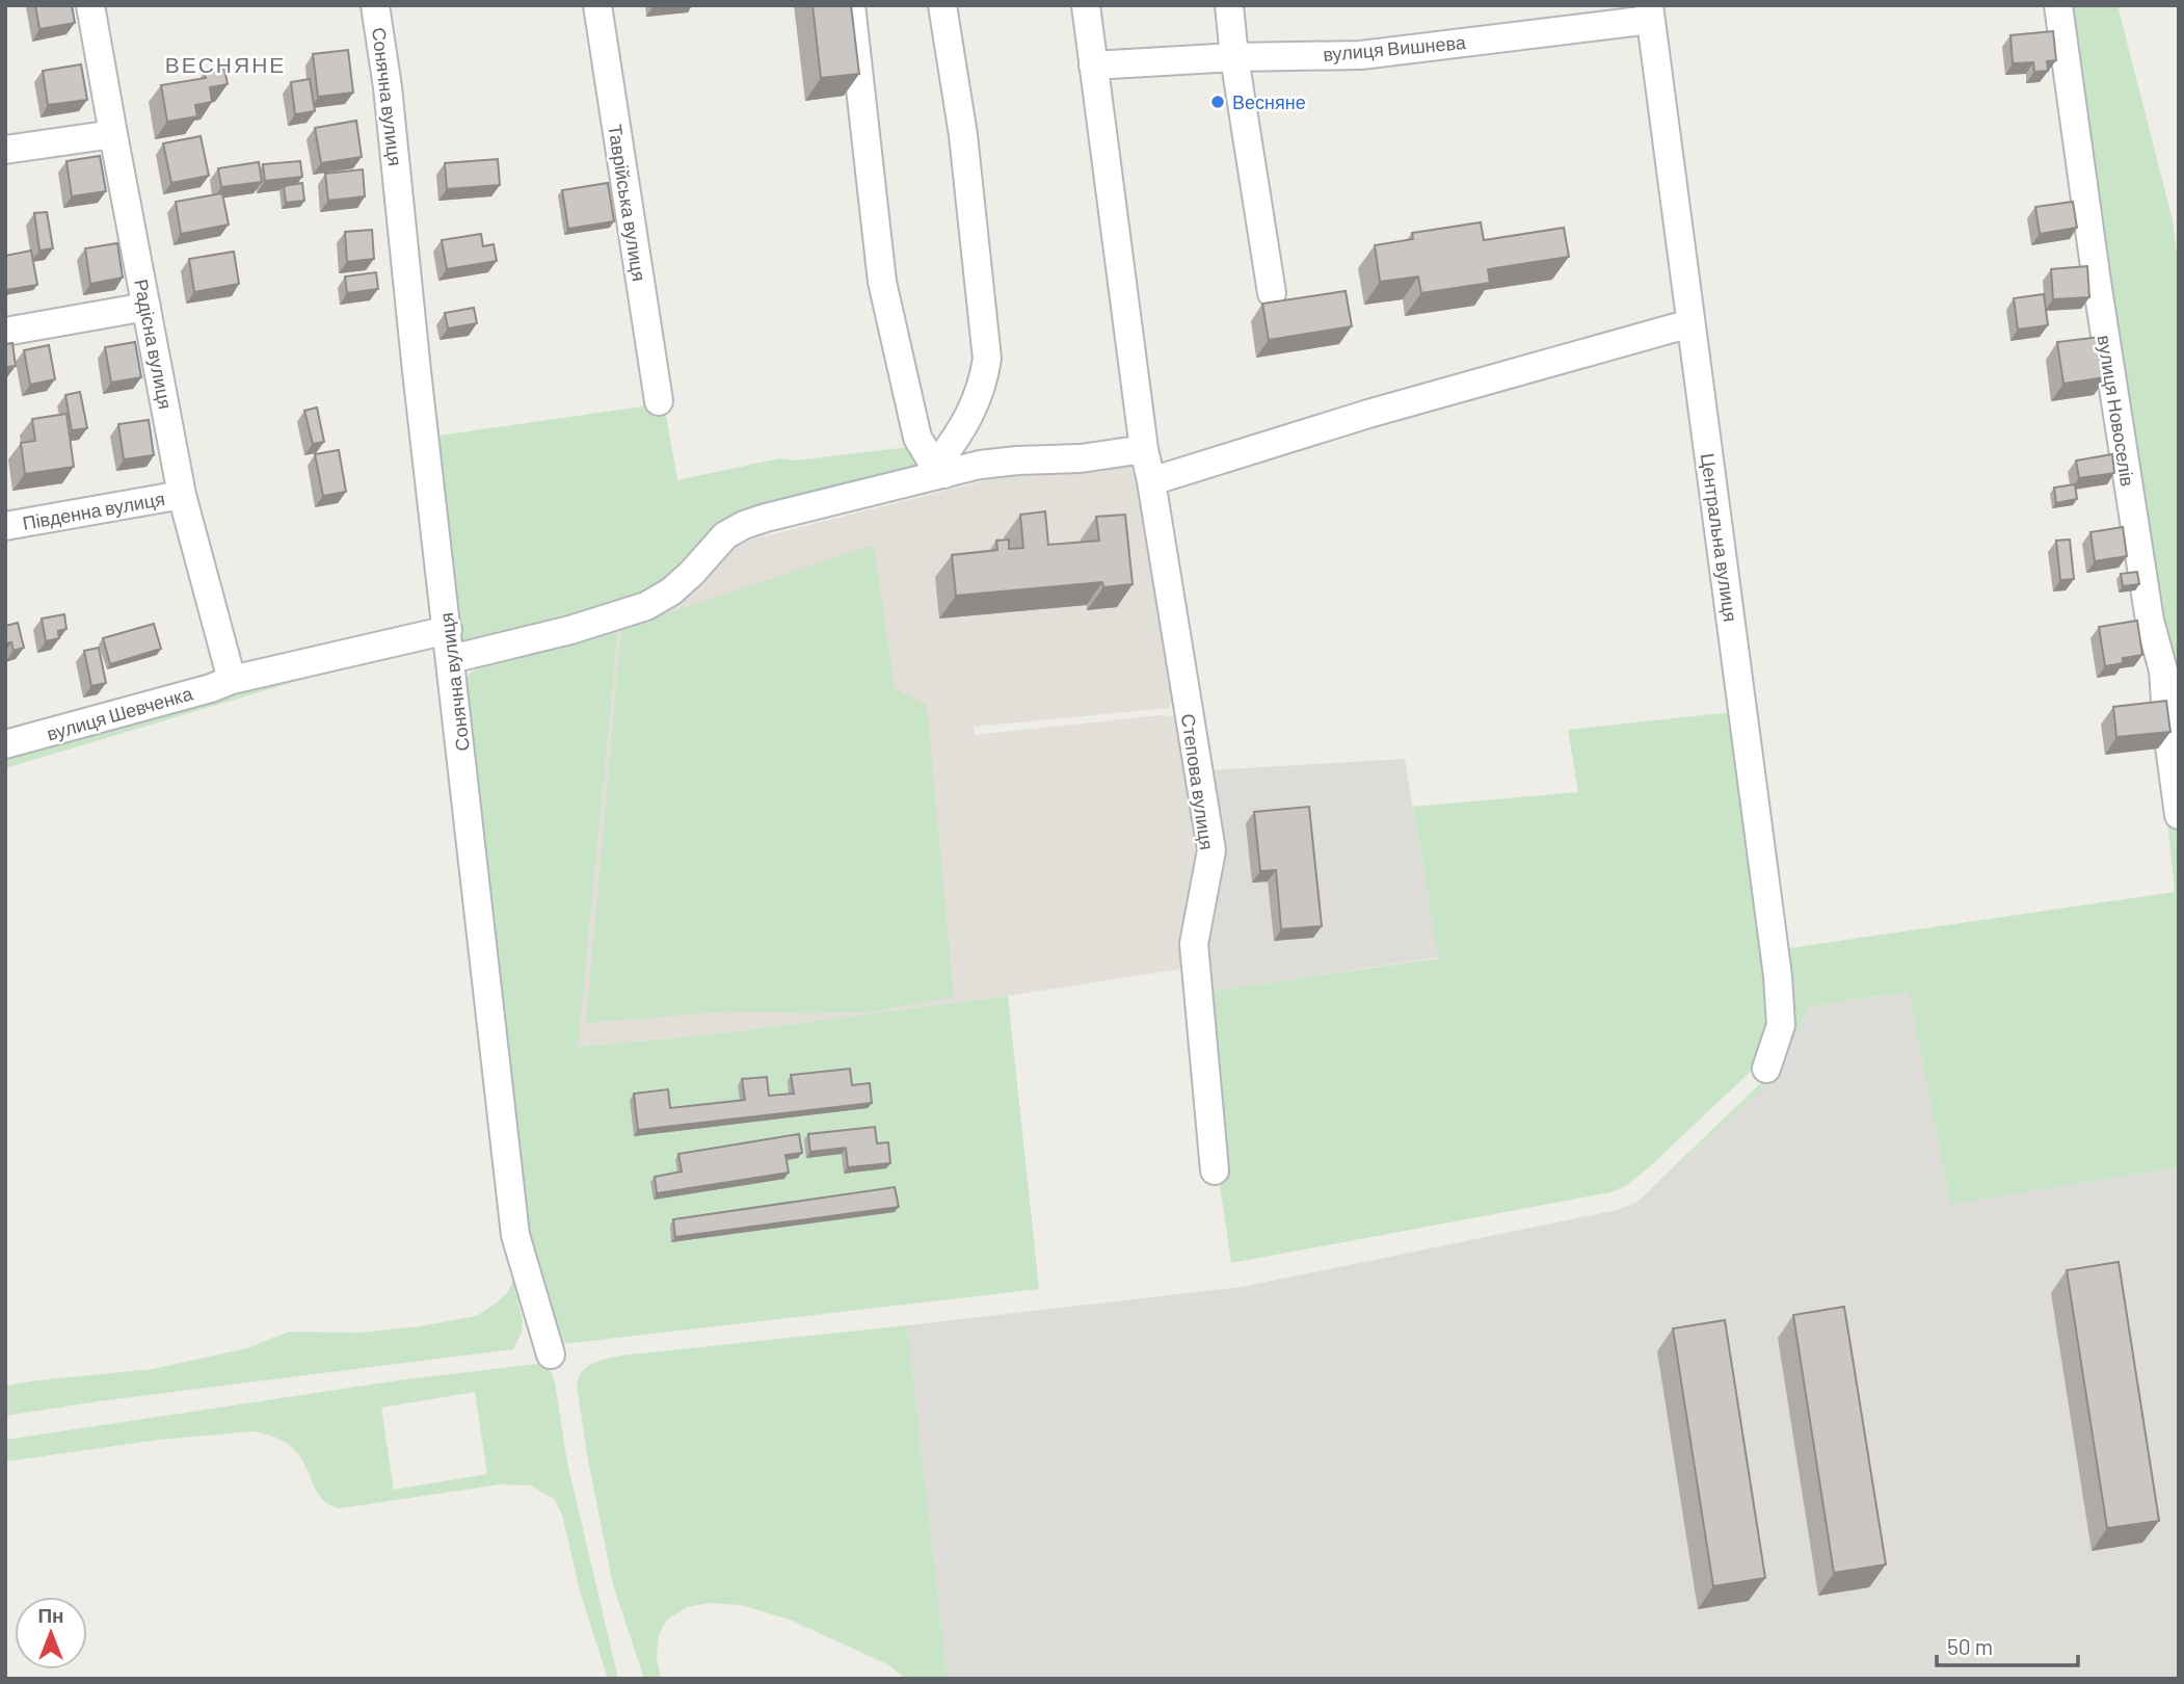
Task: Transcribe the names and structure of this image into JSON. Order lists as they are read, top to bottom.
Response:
{
  "streets": {
    "street": [
      "вулиця Вишнева",
      "Сонячна вулиця",
      "Таврійська вулиця",
      "Радісна вулиця",
      "вулиця Новоселів",
      "Південна вулиця",
      "Центральна вулиця",
      "вулиця Шевченка",
      "Степова вулиця"
    ]
  },
  "crossings": [
    ["вулиця Вишнева", "Центральна вулиця"],
    ["вулиця Вишнева", "Степова вулиця"],
    ["Сонячна вулиця", "вулиця Шевченка"],
    ["Радісна вулиця", "Південна вулиця"],
    ["Радісна вулиця", "вулиця Шевченка"]
  ],
  "districts": ["ВЕСНЯНЕ"],
  "places": ["Весняне"],
  "scale_bar": "50 m",
  "north": "top"
}
